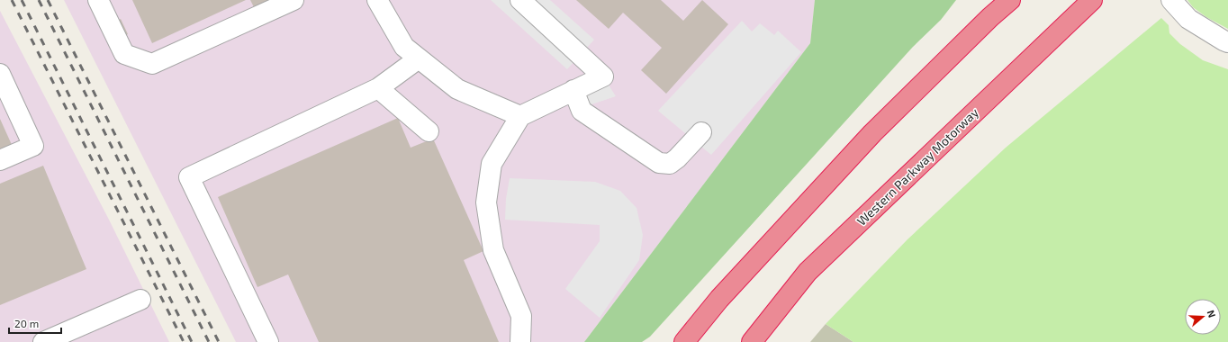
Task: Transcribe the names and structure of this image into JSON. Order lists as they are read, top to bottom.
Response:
{
  "streets": {
    "highway": ["Western Parkway Motorway"]
  },
  "scale_bar": "20 m",
  "north": "right"
}
